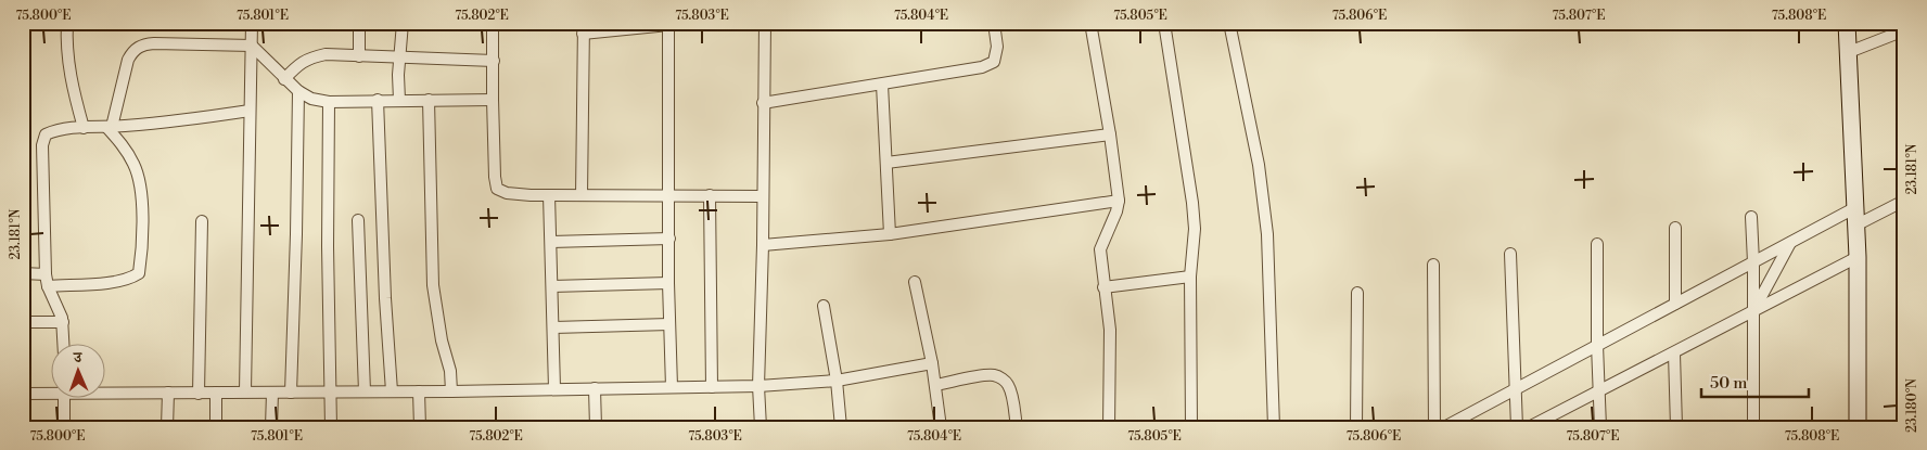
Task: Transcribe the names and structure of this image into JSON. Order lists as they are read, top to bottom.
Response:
{
  "scale_bar": "50 m",
  "north": "top",
  "coordinates": [
    "75.800°E",
    "75.801°E",
    "75.802°E",
    "75.803°E",
    "75.804°E",
    "75.805°E",
    "75.806°E",
    "75.807°E",
    "75.808°E",
    "23.181°N",
    "23.180°N"
  ]
}
